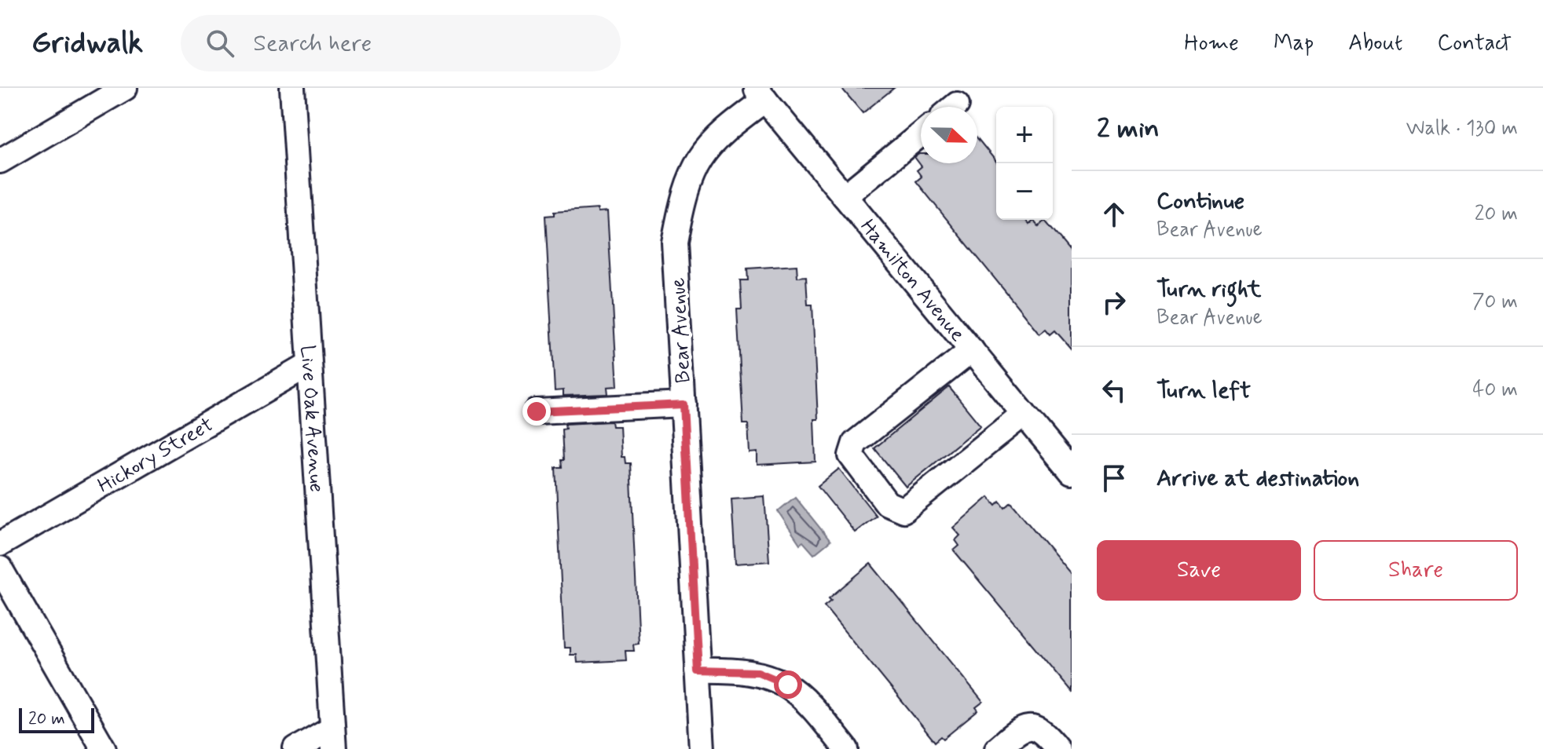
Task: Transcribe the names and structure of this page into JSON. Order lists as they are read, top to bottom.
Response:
{
  "streets": {
    "street": [
      "Hamilton Avenue",
      "Bear Avenue",
      "Live Oak Avenue",
      "Hickory Street"
    ]
  },
  "crossings": [
    ["Hamilton Avenue", "Bear Avenue"],
    ["Live Oak Avenue", "Hickory Street"]
  ],
  "scale_bar": "20 m",
  "north": "right",
  "page": {
    "header": "Gridwalk",
    "search": "Search here",
    "nav": [
      "Home",
      "Map",
      "About",
      "Contact"
    ],
    "heading": ["2 min", "Walk · 130 m"],
    "map_buttons": ["+", "−"],
    "list": [
      ["Continue", "Bear Avenue", "20 m"],
      ["Turn right", "Bear Avenue", "70 m"],
      ["Turn left", "40 m"],
      "Arrive at destination"
    ],
    "buttons": ["Save", "Share"],
    "scale": "20 m"
  }
}
